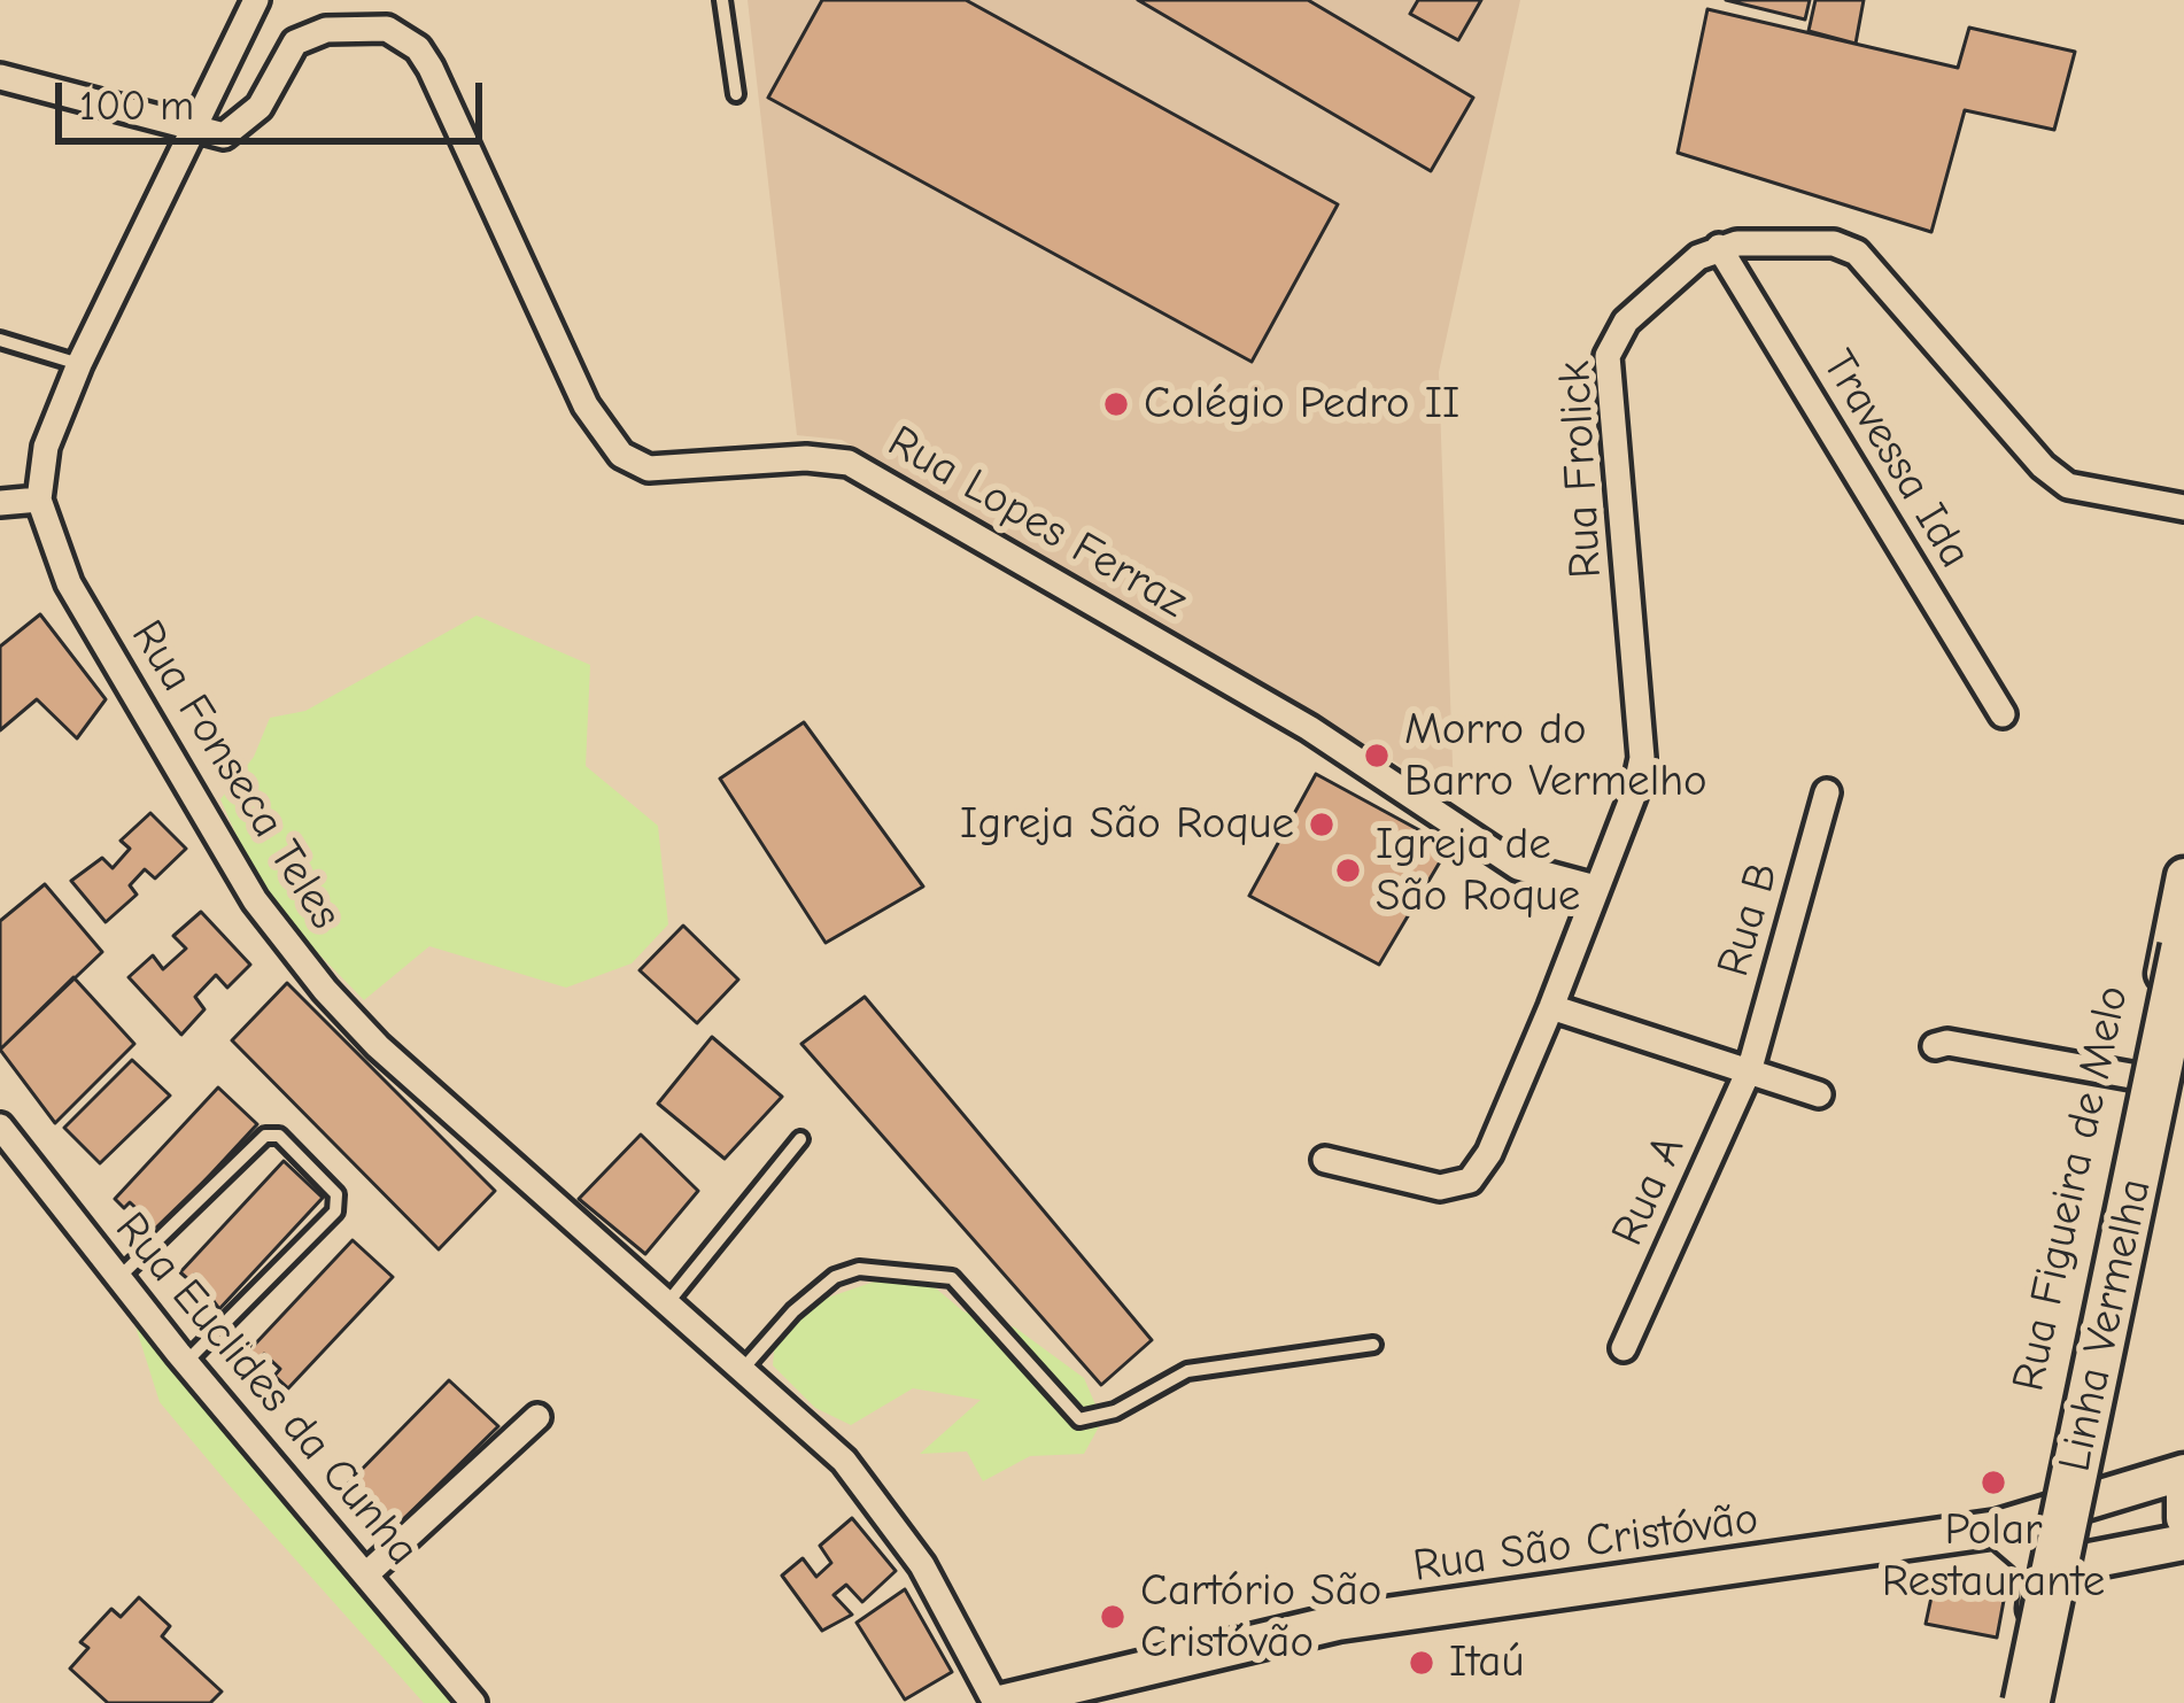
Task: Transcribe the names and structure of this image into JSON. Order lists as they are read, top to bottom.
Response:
{
  "streets": {
    "highway": ["Linha Vermelha"],
    "street": [
      "Travessa Ida",
      "Rua Frolick",
      "Rua Lopes Ferraz",
      "Rua Fonseca Teles",
      "Rua B",
      "Rua Figueira de Melo",
      "Rua A",
      "Rua Euclides da Cunha",
      "Rua São Cristóvão"
    ]
  },
  "crossings": [
    ["Travessa Ida", "Rua Frolick"],
    ["Rua Frolick", "Rua Lopes Ferraz"],
    ["Rua Fonseca Teles", "Rua São Cristóvão"],
    ["Rua B", "Rua A"],
    ["Rua Figueira de Melo", "Rua São Cristóvão"]
  ],
  "places": [
    "Colégio Pedro II",
    "Morro do Barro Vermelho",
    "Igreja São Roque",
    "Igreja de São Roque",
    "Polar Restaurante",
    "Cartório São Cristóvão",
    "Itaú"
  ],
  "scale_bar": "100 m"
}
